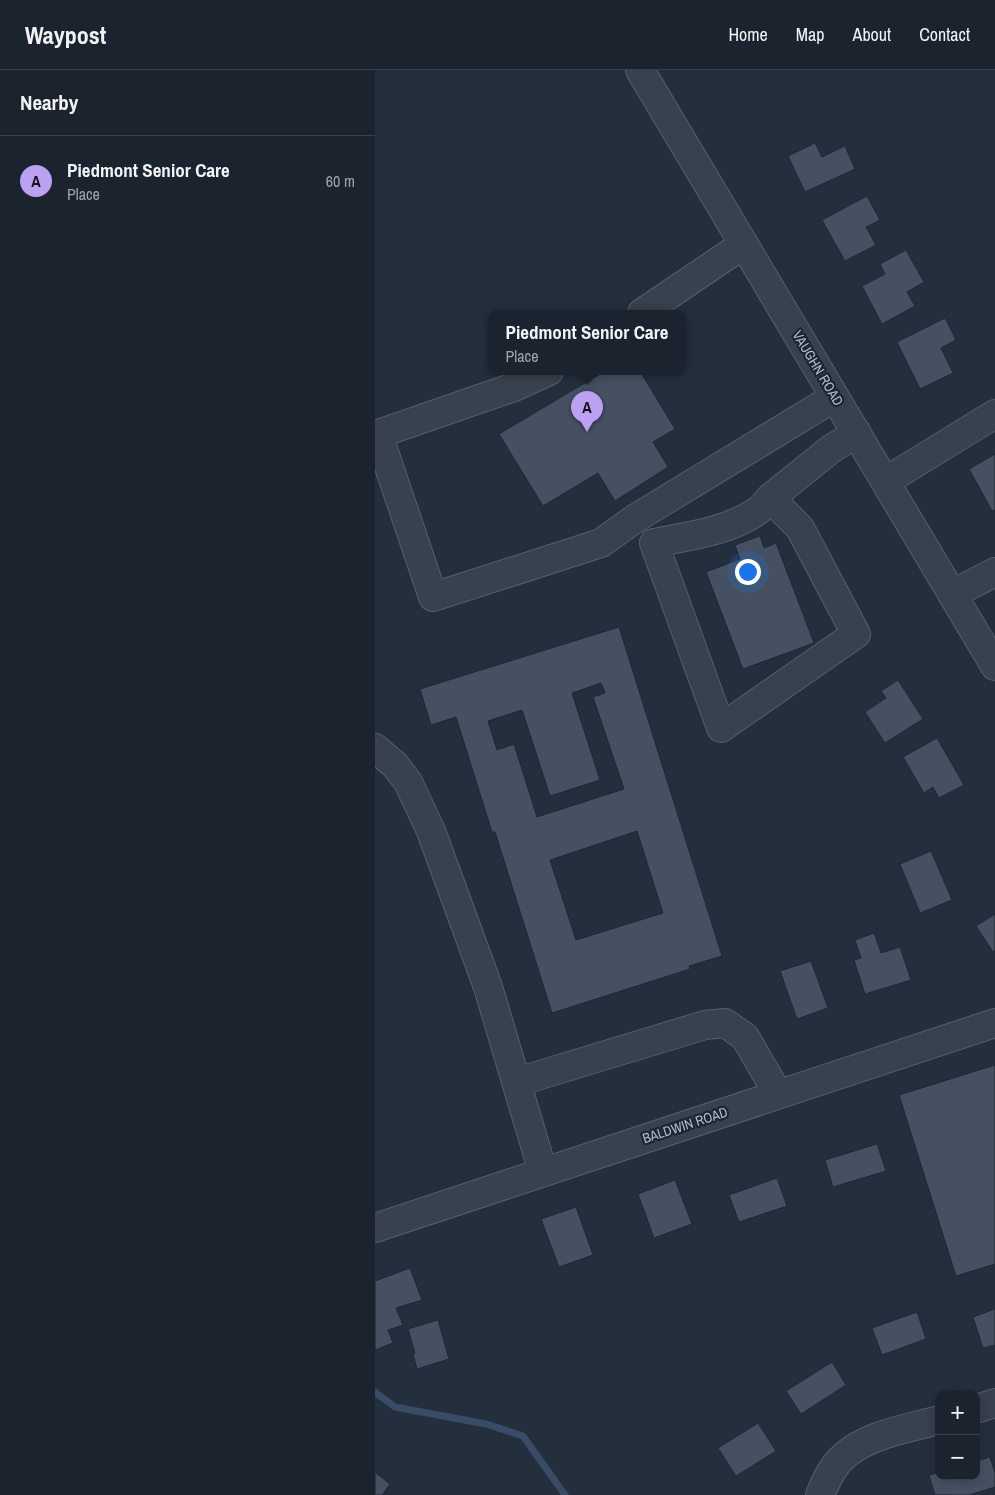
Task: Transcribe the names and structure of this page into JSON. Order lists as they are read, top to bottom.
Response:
{
  "streets": {
    "street": ["VAUGHN ROAD", "BALDWIN ROAD"]
  },
  "page": {
    "header": "Waypost",
    "nav": [
      "Home",
      "Map",
      "About",
      "Contact"
    ],
    "heading": "Nearby",
    "list": [
      {
        "mark": "A",
        "name": "Piedmont Senior Care",
        "note": "Place",
        "value": "60 m"
      }
    ],
    "popup": ["Piedmont Senior Care", "Place"],
    "pins": "A",
    "map_buttons": ["+", "−"]
  }
}
